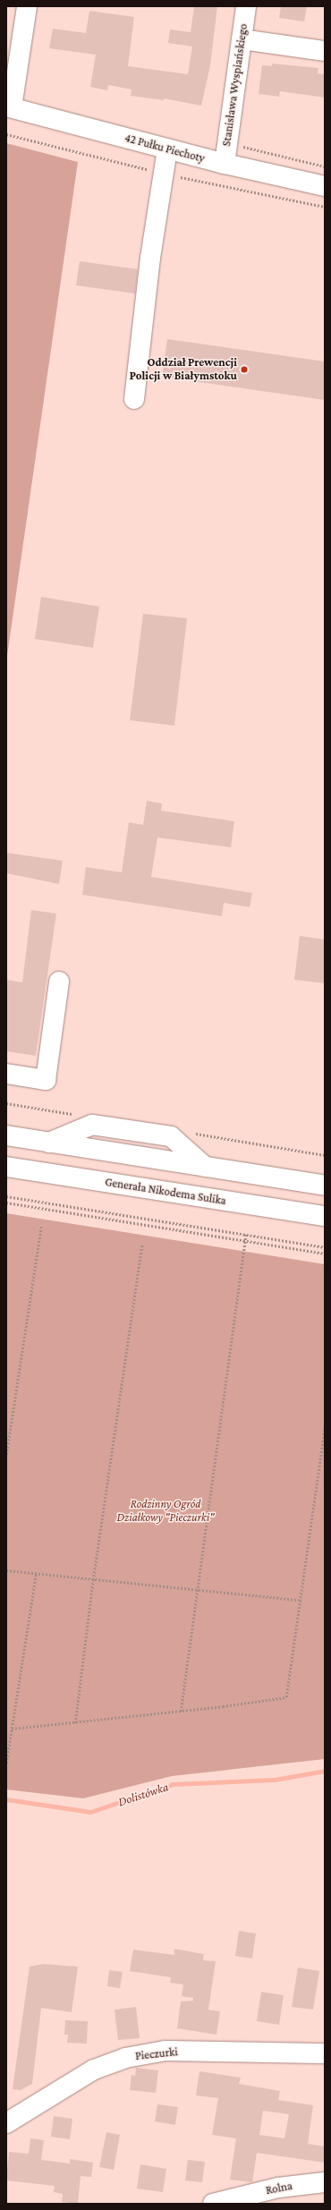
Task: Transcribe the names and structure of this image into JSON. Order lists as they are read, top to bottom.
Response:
{
  "streets": {
    "main road": [
      "Stanisława Wyspiańskiego",
      "42 Pułku Piechoty",
      "Generała Nikodema Sulika",
      "Pieczurki",
      "Rolna"
    ]
  },
  "crossings": [
    ["Stanisława Wyspiańskiego", "42 Pułku Piechoty"]
  ],
  "water": ["Dolistówka"],
  "parks": ["Rodzinny Ogród Działkowy \"Pieczurki\""],
  "places": ["Oddział Prewencji Policji w Białymstoku"]
}
